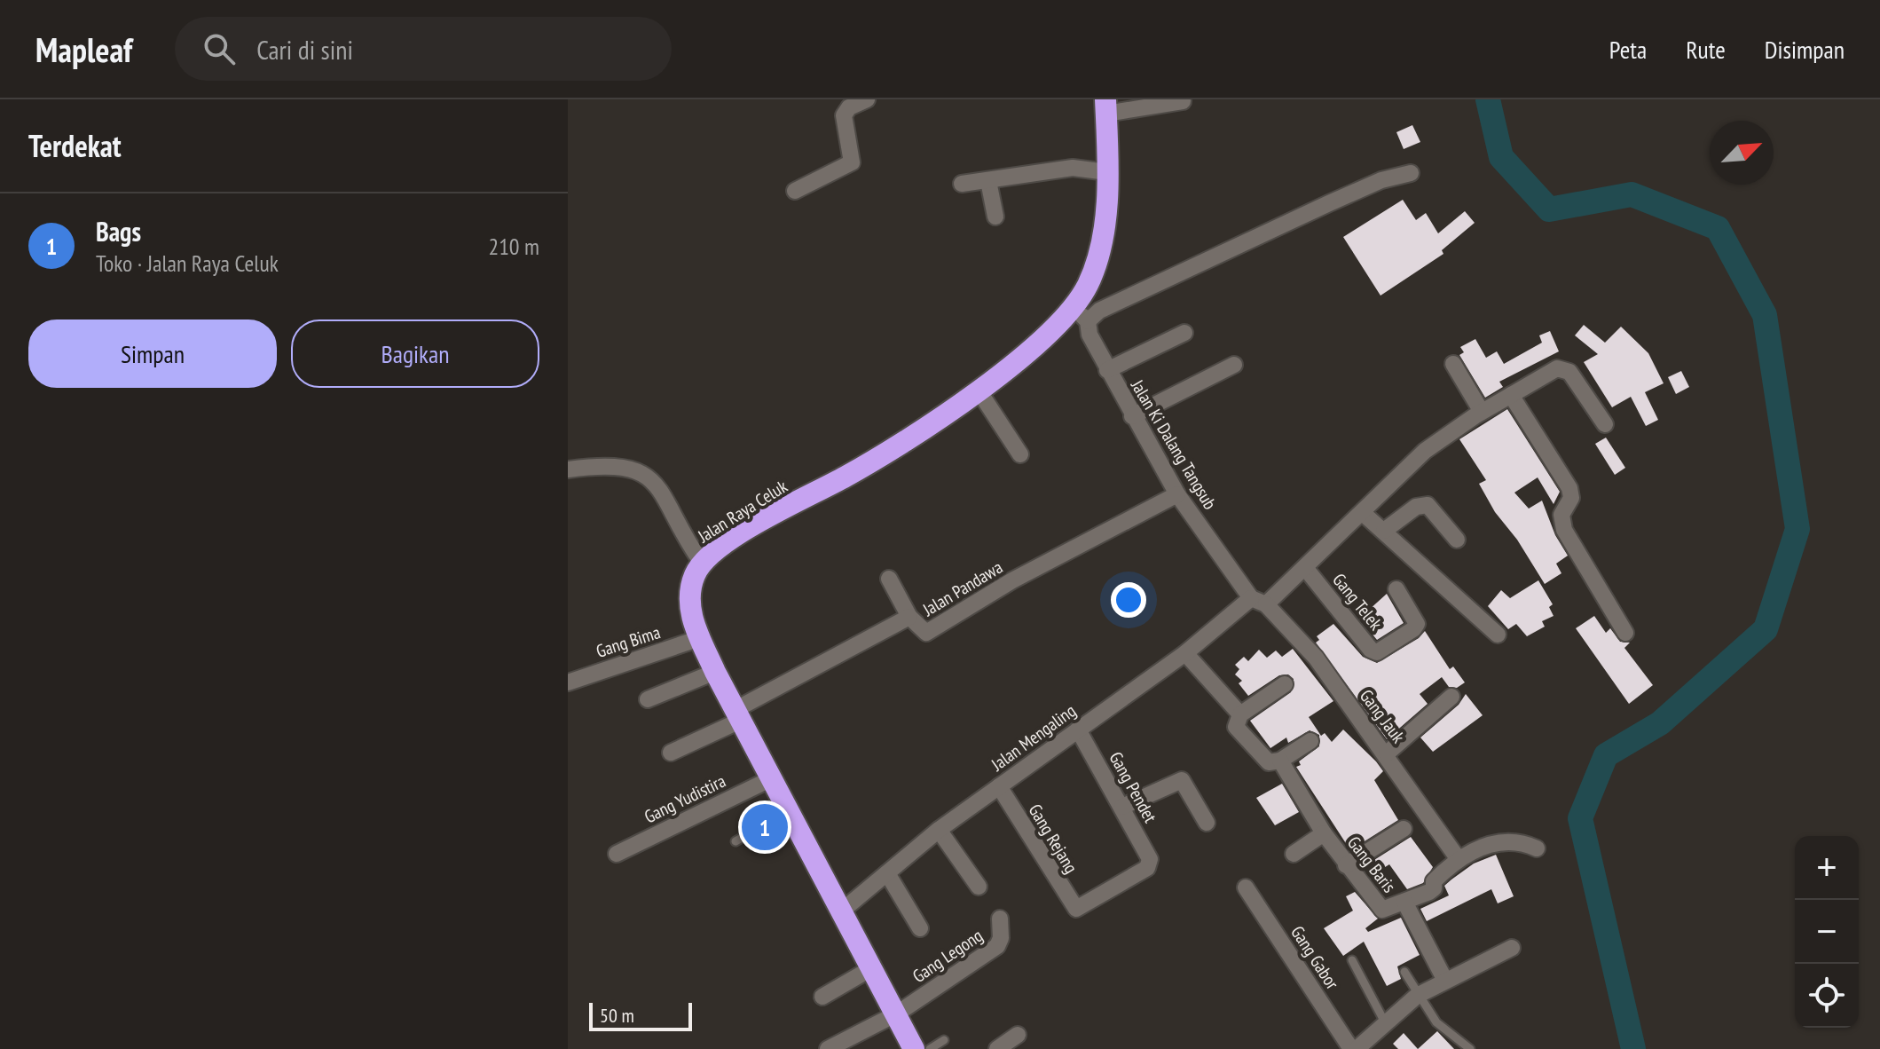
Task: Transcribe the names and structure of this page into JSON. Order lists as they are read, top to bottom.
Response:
{
  "streets": {
    "highway": ["Jalan Raya Celuk"],
    "street": [
      "Jalan Ki Dalang Tangsub",
      "Jalan Pandawa",
      "Gang Telek",
      "Gang Bima",
      "Gang Jauk",
      "Jalan Mengaling",
      "Gang Pendet",
      "Gang Yudistira",
      "Gang Rejang",
      "Gang Baris",
      "Gang Legong",
      "Gang Gabor"
    ]
  },
  "crossings": [
    ["Jalan Ki Dalang Tangsub", "Jalan Raya Celuk"],
    ["Jalan Ki Dalang Tangsub", "Jalan Pandawa"],
    ["Jalan Ki Dalang Tangsub", "Gang Jauk"],
    ["Jalan Ki Dalang Tangsub", "Jalan Mengaling"],
    ["Jalan Raya Celuk", "Jalan Pandawa"],
    ["Jalan Raya Celuk", "Gang Bima"],
    ["Jalan Raya Celuk", "Jalan Mengaling"],
    ["Jalan Raya Celuk", "Gang Yudistira"],
    ["Jalan Raya Celuk", "Gang Legong"],
    ["Gang Telek", "Jalan Mengaling"],
    ["Gang Jauk", "Jalan Mengaling"],
    ["Gang Jauk", "Gang Baris"],
    ["Jalan Mengaling", "Gang Pendet"],
    ["Jalan Mengaling", "Gang Rejang"],
    ["Gang Pendet", "Gang Rejang"]
  ],
  "scale_bar": "50 m",
  "north": "top right",
  "page": {
    "header": "Mapleaf",
    "search": "Cari di sini",
    "nav": ["Peta", "Rute", "Disimpan"],
    "heading": "Terdekat",
    "list": [
      {
        "mark": "1",
        "name": "Bags",
        "note": "Toko · Jalan Raya Celuk",
        "value": "210 m"
      }
    ],
    "buttons": ["Simpan", "Bagikan"],
    "pins": "1",
    "map_buttons": ["+", "−"],
    "scale": "50 m"
  }
}
